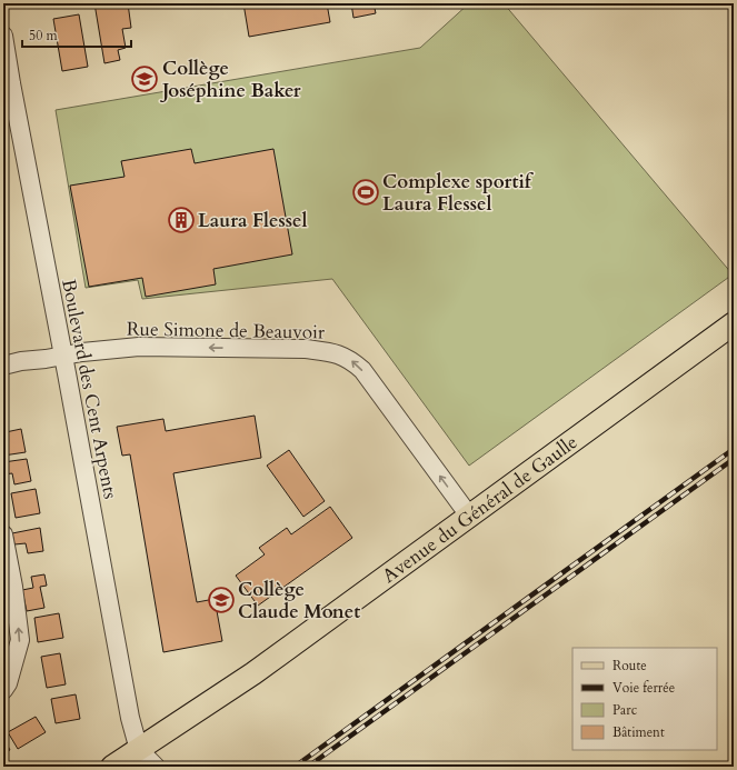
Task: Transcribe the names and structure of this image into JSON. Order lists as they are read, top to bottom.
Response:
{
  "streets": {
    "main road": ["Avenue du Général de Gaulle"],
    "street": ["Rue Simone de Beauvoir", "Boulevard des Cent Arpents"]
  },
  "crossings": [
    ["Rue Simone de Beauvoir", "Boulevard des Cent Arpents"],
    ["Rue Simone de Beauvoir", "Avenue du Général de Gaulle"],
    ["Boulevard des Cent Arpents", "Avenue du Général de Gaulle"]
  ],
  "one_way": ["Rue Simone de Beauvoir"],
  "places": {
    "school or university": ["Collège Joséphine Baker", "Collège Claude Monet"],
    "sports": ["Complexe sportif Laura Flessel"],
    "building": ["Laura Flessel"]
  },
  "legend": [
    "Route",
    "Voie ferrée",
    "Parc",
    "Bâtiment"
  ],
  "scale_bar": "50 m"
}
